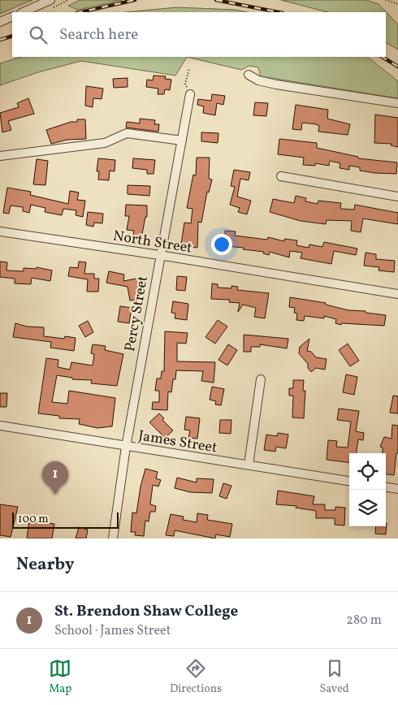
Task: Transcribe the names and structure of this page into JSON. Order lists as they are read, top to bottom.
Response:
{
  "streets": {
    "street": ["North Street", "Percy Street", "James Street"]
  },
  "crossings": [
    ["North Street", "Percy Street"],
    ["Percy Street", "James Street"]
  ],
  "scale_bar": "100 m",
  "page": {
    "search": "Search here",
    "pins": "1",
    "scale": "100 m",
    "heading": "Nearby",
    "list": [
      {
        "mark": "1",
        "name": "St. Brendon Shaw College",
        "note": "School · James Street",
        "value": "280 m"
      }
    ],
    "nav": ["Map", "Directions", "Saved"]
  }
}
